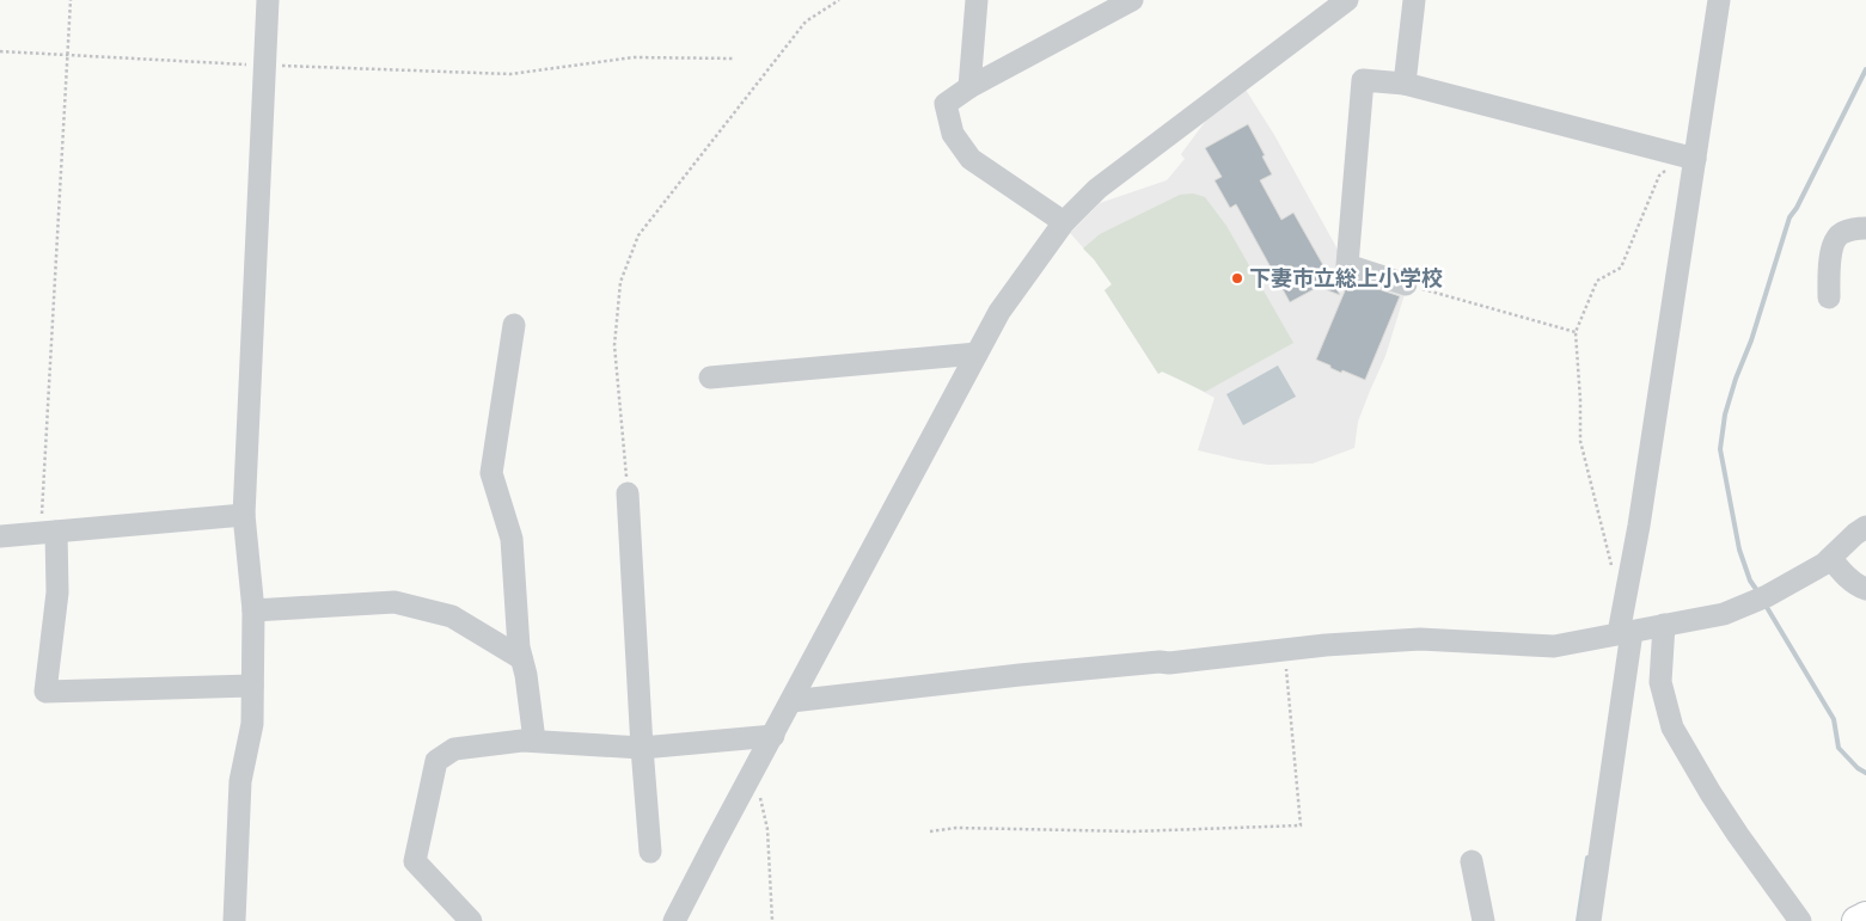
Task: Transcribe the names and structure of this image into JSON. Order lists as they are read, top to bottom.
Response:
{
  "places": ["下妻市立総上小学校"]
}
